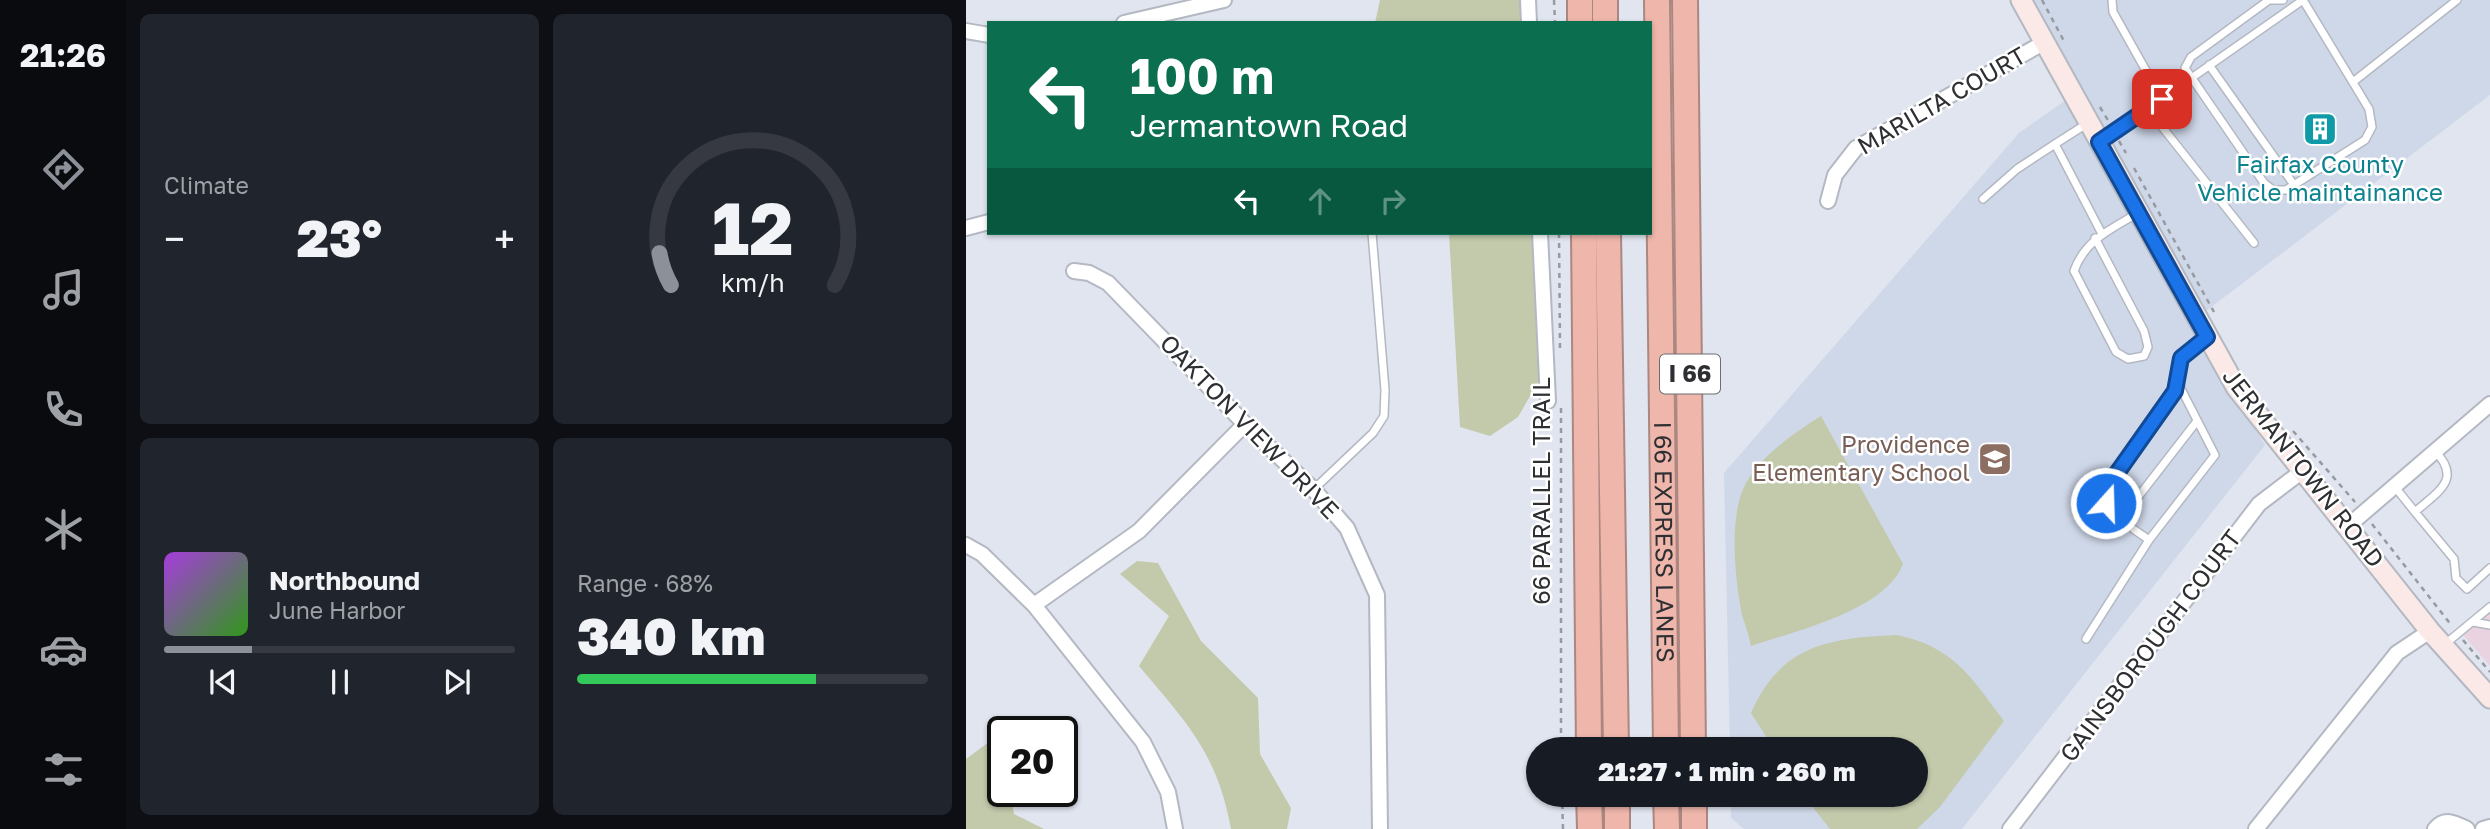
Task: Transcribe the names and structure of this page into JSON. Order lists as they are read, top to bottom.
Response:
{
  "streets": {
    "highway": ["I 66", "I 66 EXPRESS LANES"],
    "main road": ["JERMANTOWN ROAD"],
    "street": ["MARILTA COURT", "OAKTON VIEW DRIVE", "GAINSBOROUGH COURT"],
    "path": ["66 PARALLEL TRAIL"]
  },
  "crossings": [
    ["MARILTA COURT", "JERMANTOWN ROAD"],
    ["JERMANTOWN ROAD", "GAINSBOROUGH COURT"]
  ],
  "places": {
    "building": ["Fairfax County Vehicle maintainance"],
    "school or university": ["Providence Elementary School"]
  },
  "page": {
    "tabs": "21:26",
    "tile": [
      "Climate",
      ["Range · 68%", "340 km"]
    ],
    "turn": ["100 m", "Jermantown Road"],
    "heat": ["−", "23°", "+"],
    "song": ["Northbound", "June Harbor"],
    "limit": "20",
    "trip": "21:27 · 1 min · 260 m",
    "gauge": ["12", "km/h"]
  }
}
